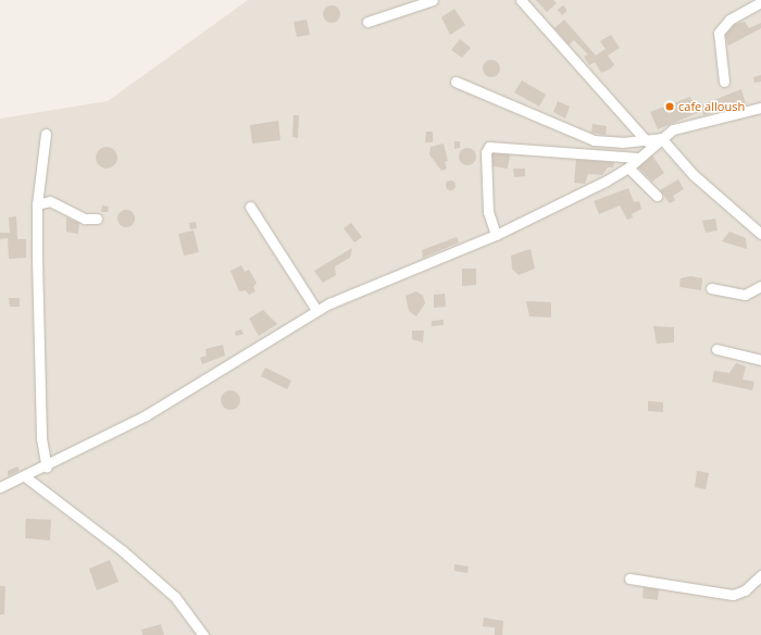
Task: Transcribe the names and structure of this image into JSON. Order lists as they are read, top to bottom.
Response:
{
  "places": ["cafe alloush"]
}
